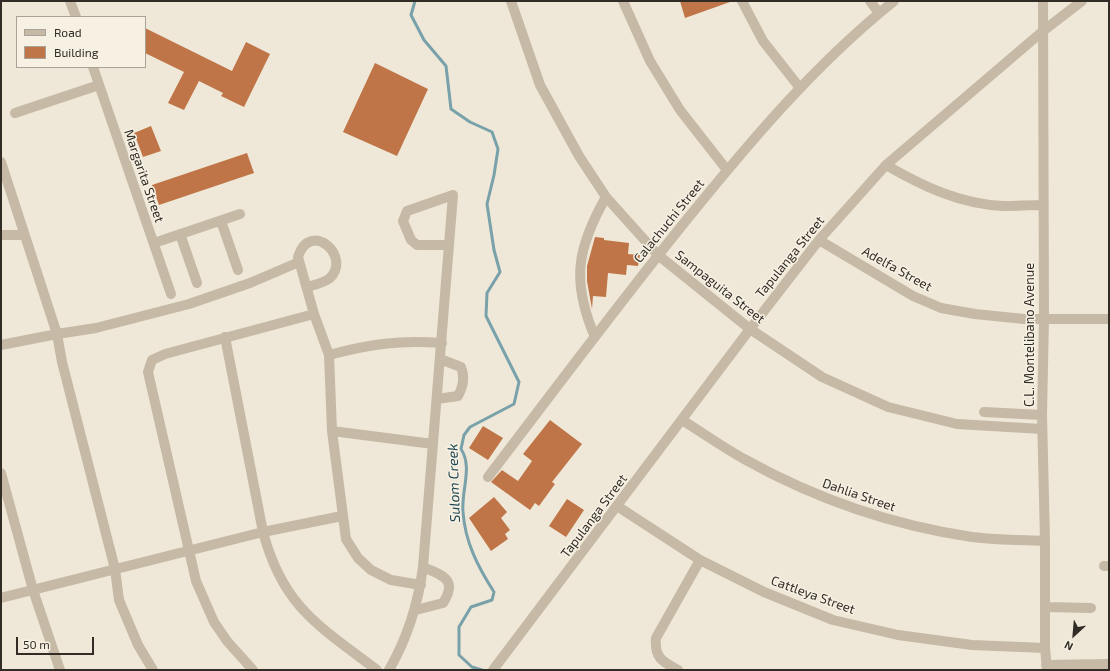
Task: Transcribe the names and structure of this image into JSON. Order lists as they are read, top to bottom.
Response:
{
  "streets": {
    "street": [
      "Margarita Street",
      "Calachuchi Street",
      "Tapulanga Street",
      "Adelfa Street",
      "Sampaguita Street",
      "C.L. Montelibano Avenue",
      "Dahlia Street",
      "Cattleya Street"
    ]
  },
  "crossings": [
    ["Calachuchi Street", "Sampaguita Street"],
    ["Tapulanga Street", "Adelfa Street"],
    ["Tapulanga Street", "Sampaguita Street"],
    ["Tapulanga Street", "C.L. Montelibano Avenue"],
    ["Tapulanga Street", "Dahlia Street"],
    ["Tapulanga Street", "Cattleya Street"],
    ["Adelfa Street", "C.L. Montelibano Avenue"],
    ["Sampaguita Street", "C.L. Montelibano Avenue"],
    ["C.L. Montelibano Avenue", "Dahlia Street"],
    ["C.L. Montelibano Avenue", "Cattleya Street"]
  ],
  "water": ["Sulom Creek"],
  "legend": ["Road", "Building"],
  "scale_bar": "50 m",
  "north": "bottom left"
}
